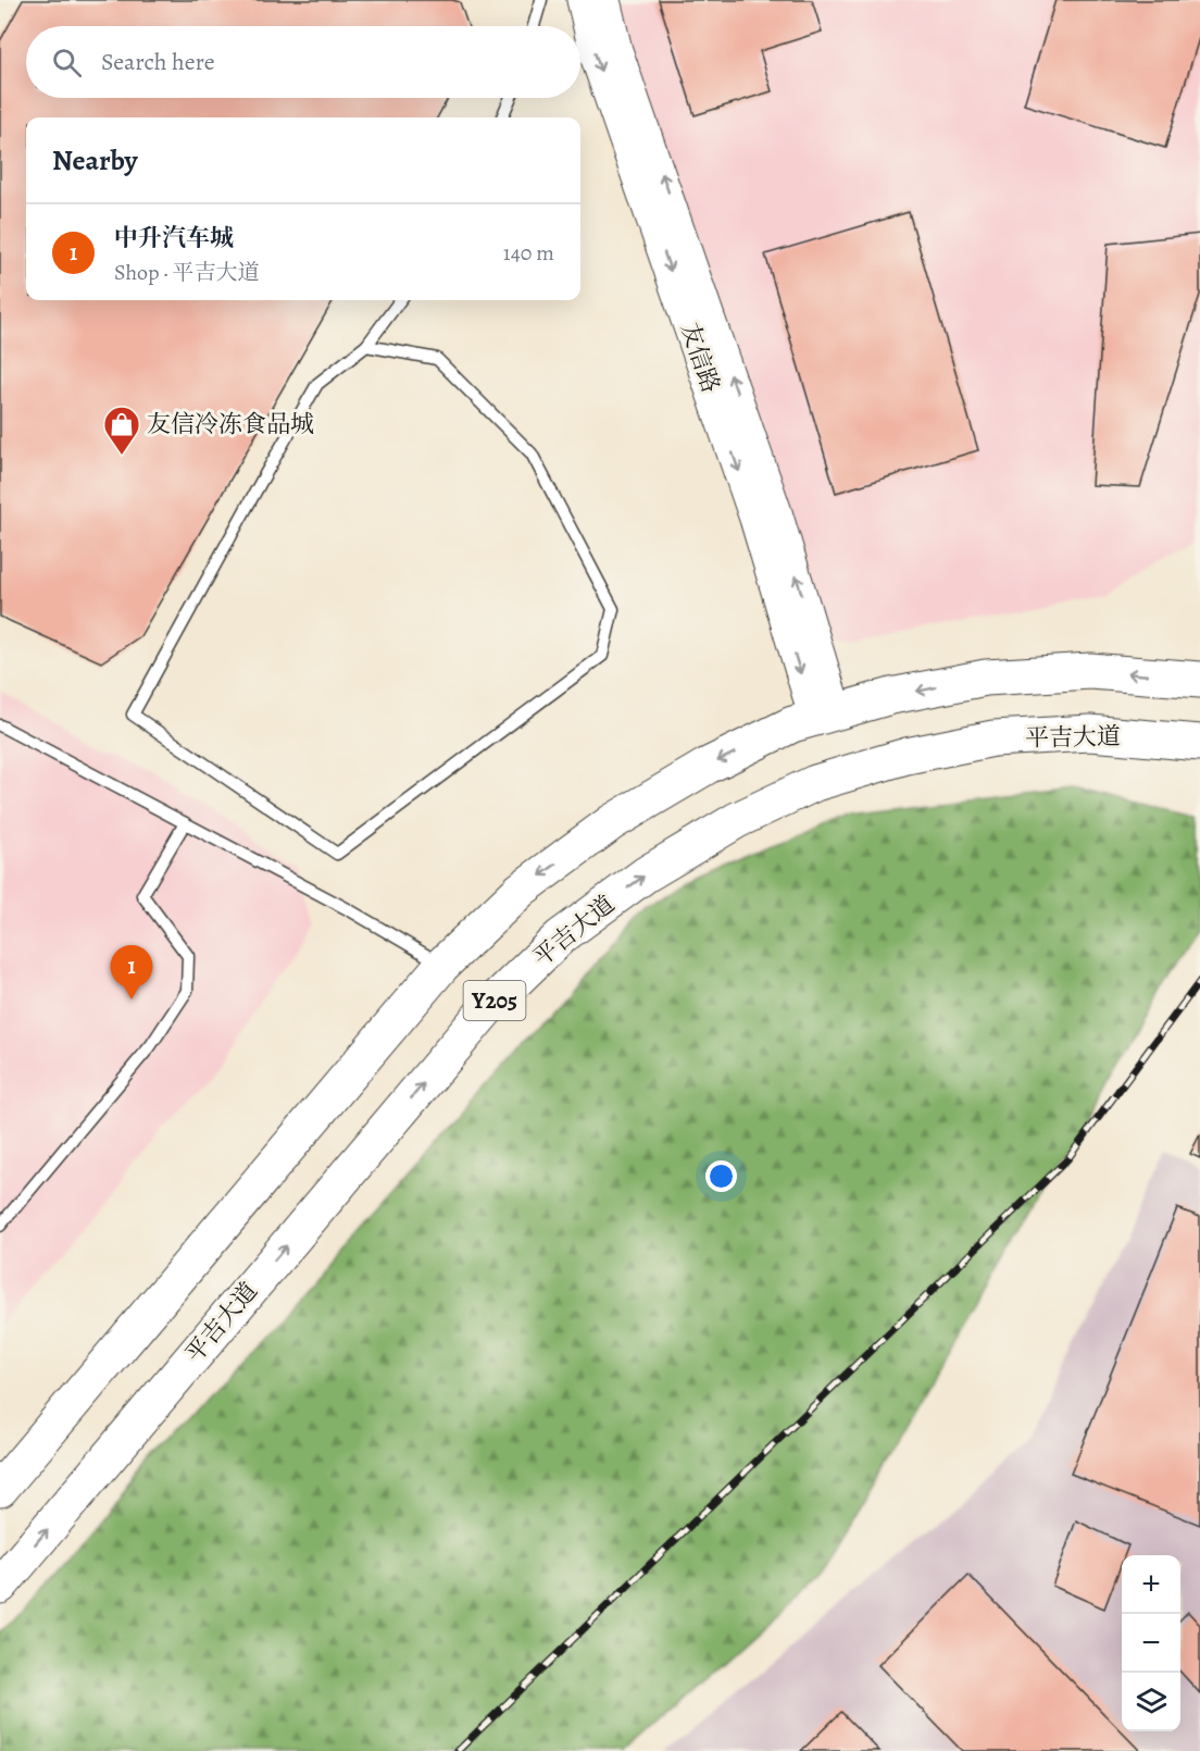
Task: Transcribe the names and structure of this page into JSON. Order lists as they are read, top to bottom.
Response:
{
  "streets": {
    "main road": ["平吉大道", "Y205"],
    "street": ["友信路"]
  },
  "crossings": [
    ["友信路", "Y205"]
  ],
  "places": {
    "shop": ["友信冷冻食品城"]
  },
  "page": {
    "search": "Search here",
    "heading": "Nearby",
    "list": [
      {
        "mark": "1",
        "name": "中升汽车城",
        "note": "Shop · 平吉大道",
        "value": "140 m"
      }
    ],
    "pins": "1",
    "map_buttons": ["+", "−"]
  }
}
